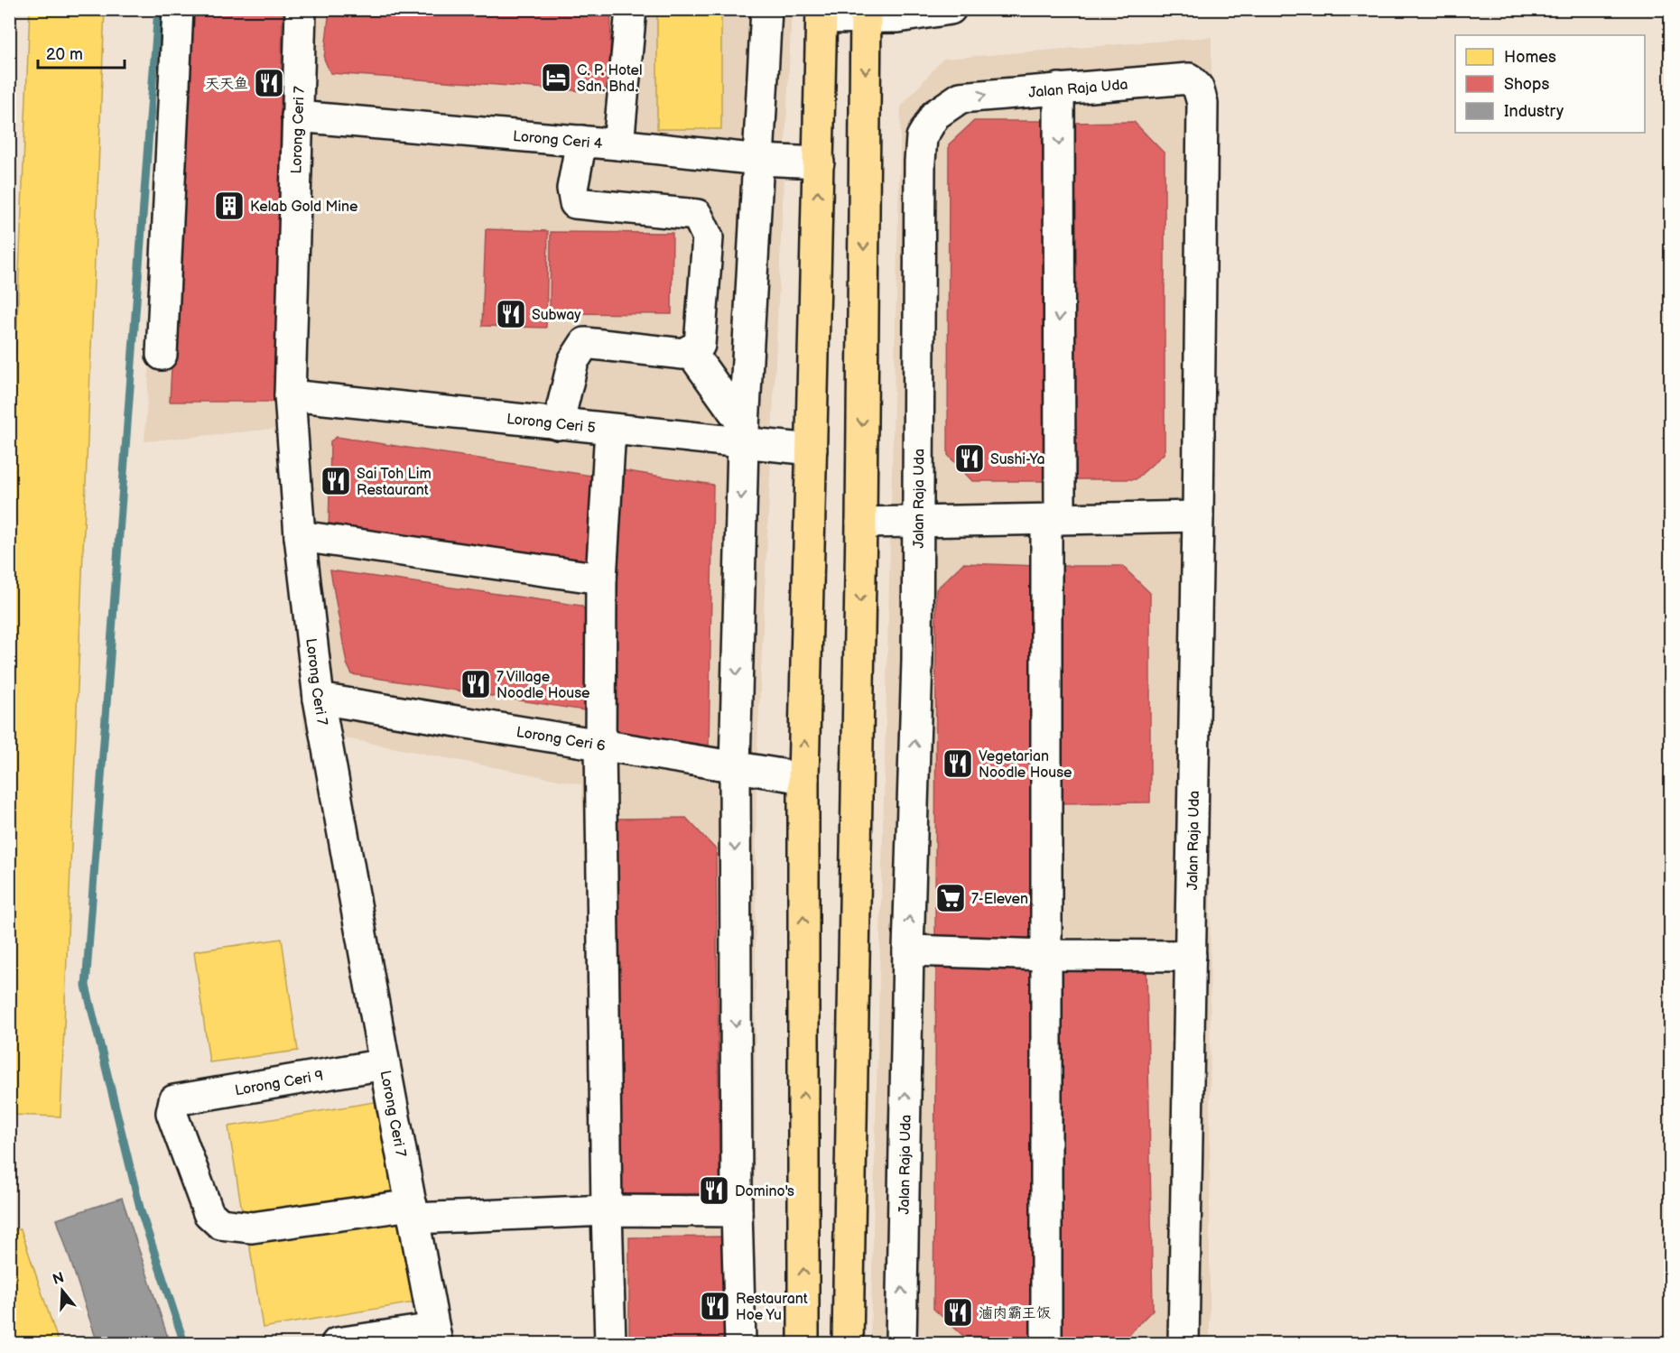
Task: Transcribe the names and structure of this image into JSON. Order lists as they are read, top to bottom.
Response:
{
  "streets": {
    "street": [
      "Jalan Raja Uda",
      "Lorong Ceri 7",
      "Lorong Ceri 4",
      "Lorong Ceri 5",
      "Lorong Ceri 6",
      "Lorong Ceri 9"
    ]
  },
  "crossings": [
    ["Lorong Ceri 7", "Lorong Ceri 4"],
    ["Lorong Ceri 7", "Lorong Ceri 5"],
    ["Lorong Ceri 7", "Lorong Ceri 6"],
    ["Lorong Ceri 7", "Lorong Ceri 9"]
  ],
  "places": {
    "hotel": ["C. P. Hotel Sdn. Bhd."],
    "restaurant": [
      "天天鱼",
      "Subway",
      "Sushi-Ya",
      "Sai Toh Lim Restaurant",
      "7 Village Noodle House",
      "Vegetarian Noodle House",
      "Domino's",
      "Restaurant Hoe Yu",
      "滷肉霸王饭"
    ],
    "building": ["Kelab Gold Mine"],
    "supermarket": ["7-Eleven"]
  },
  "legend": ["Homes", "Shops", "Industry"],
  "scale_bar": "20 m",
  "north": "top"
}
